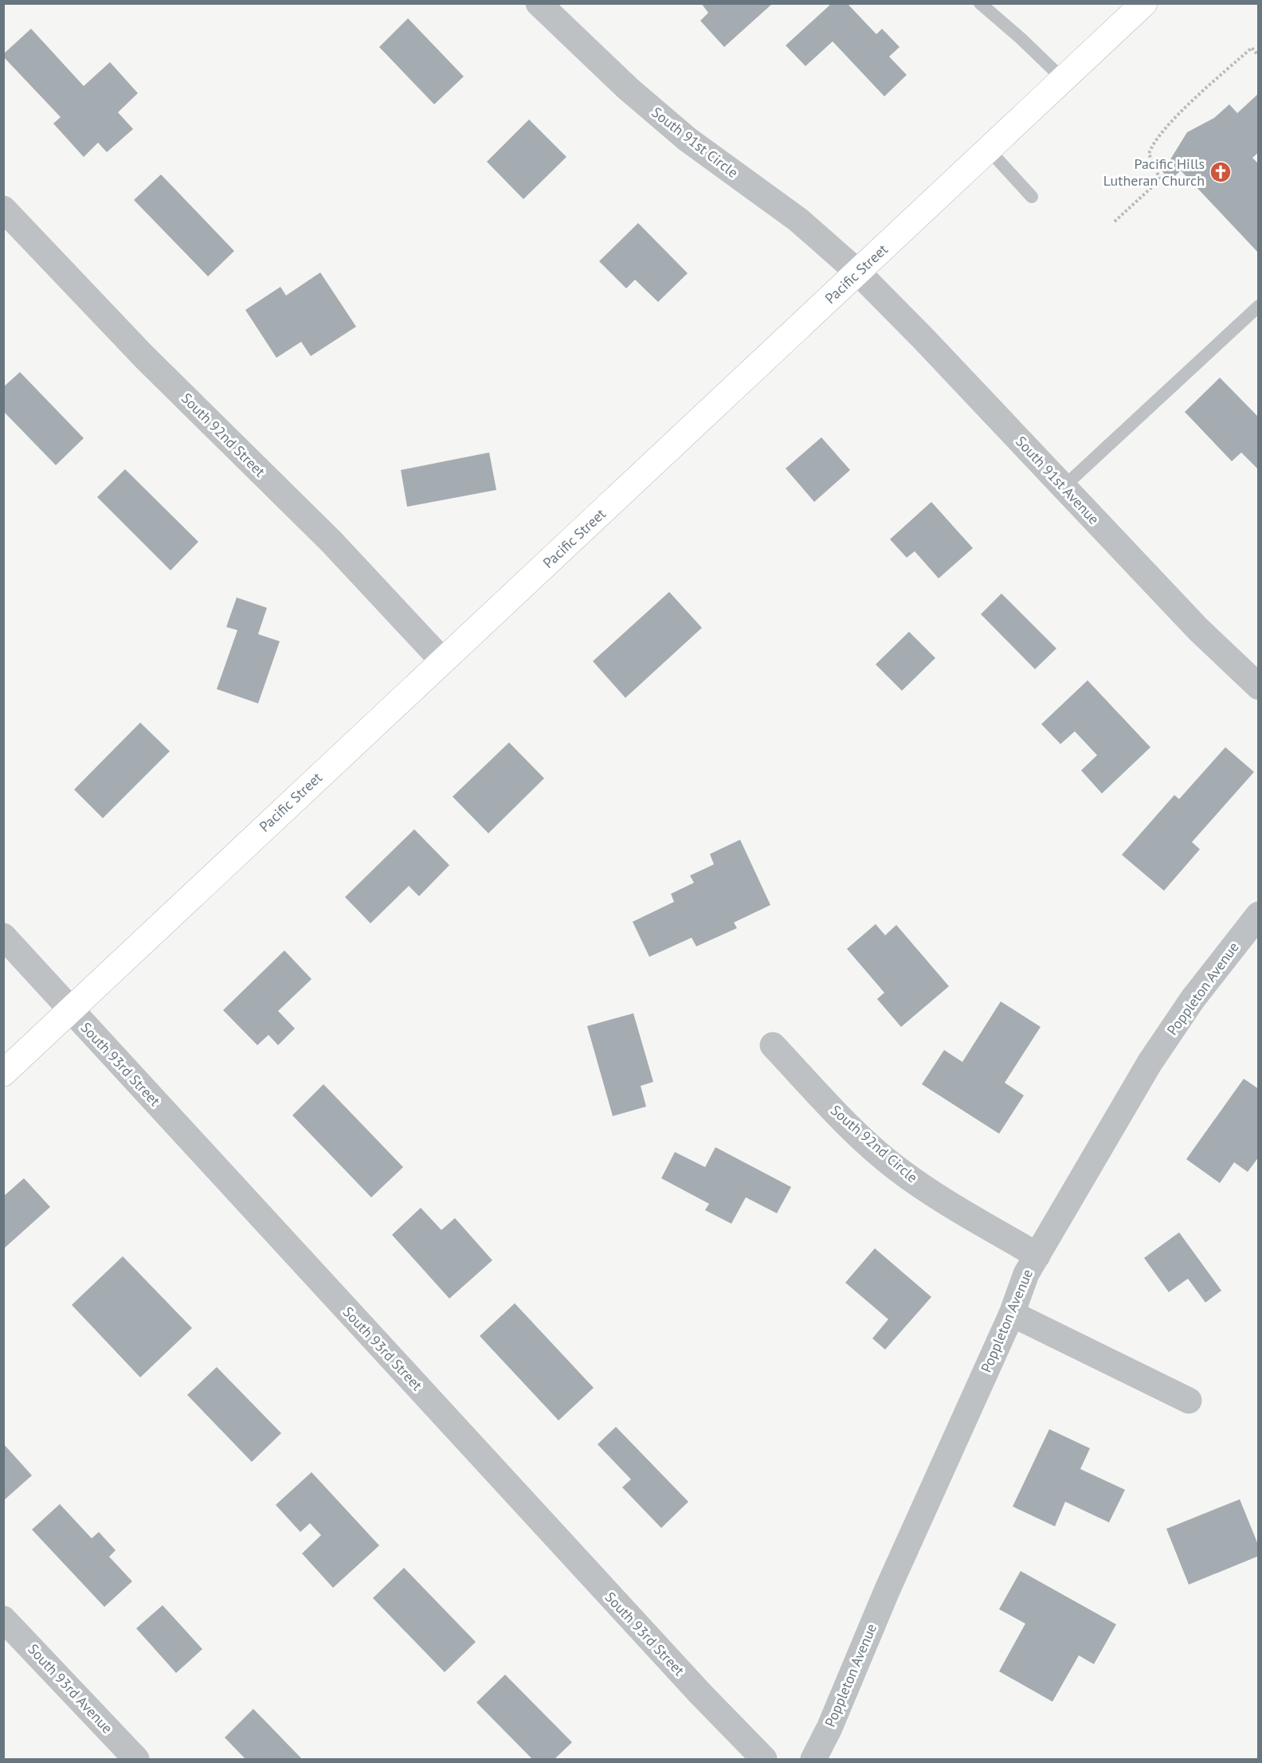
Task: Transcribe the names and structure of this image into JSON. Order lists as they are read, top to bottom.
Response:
{
  "streets": {
    "main road": ["Pacific Street"],
    "street": [
      "South 91st Circle",
      "South 92nd Street",
      "South 91st Avenue",
      "Poppleton Avenue",
      "South 93rd Street",
      "South 92nd Circle",
      "South 93rd Avenue"
    ]
  },
  "crossings": [
    ["South 91st Circle", "Pacific Street"],
    ["South 91st Circle", "South 91st Avenue"],
    ["Pacific Street", "South 92nd Street"],
    ["Pacific Street", "South 91st Avenue"],
    ["Pacific Street", "South 93rd Street"],
    ["Poppleton Avenue", "South 92nd Circle"]
  ],
  "places": {
    "church": ["Pacific Hills Lutheran Church"]
  }
}
